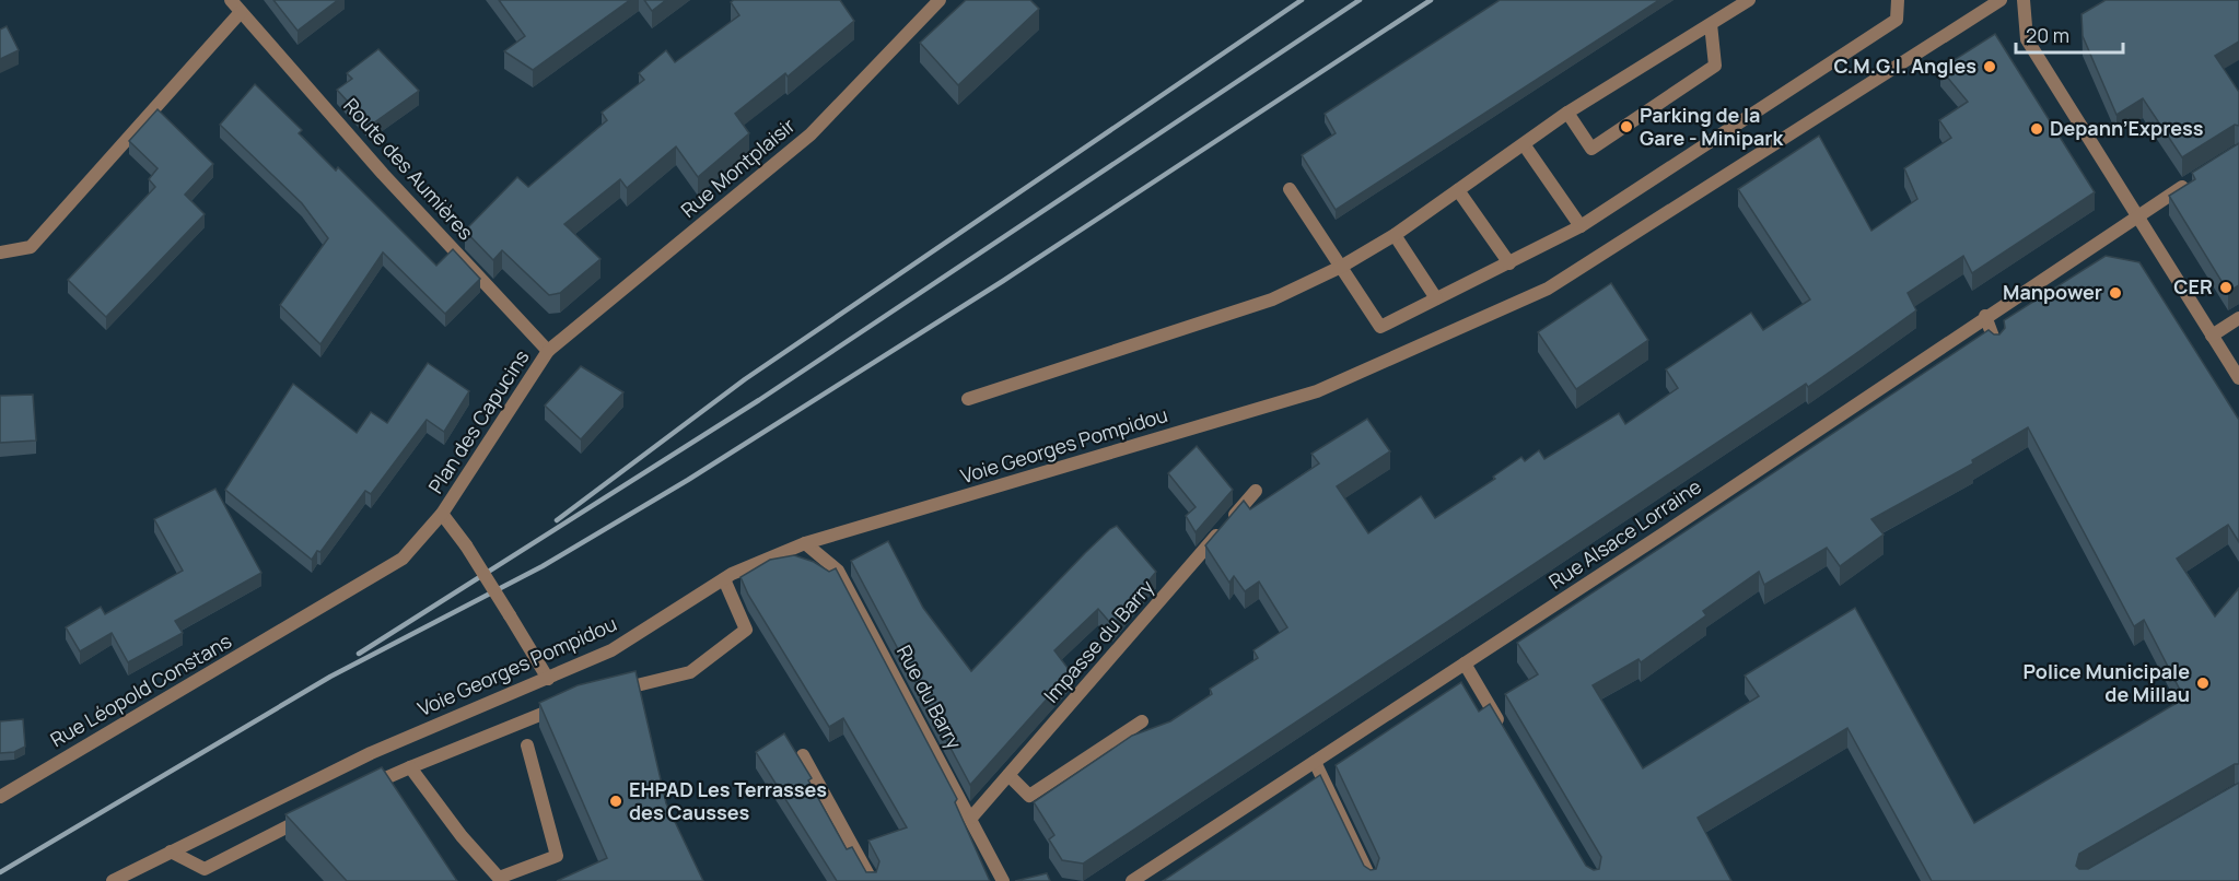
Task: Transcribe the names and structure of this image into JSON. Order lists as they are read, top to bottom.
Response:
{
  "streets": {
    "street": [
      "Rue Montplaisir",
      "Route des Aumières",
      "Plan des Capucins",
      "Voie Georges Pompidou",
      "Rue Alsace Lorraine",
      "Impasse du Barry",
      "Rue Léopold Constans",
      "Rue du Barry"
    ]
  },
  "crossings": [
    ["Rue Montplaisir", "Route des Aumières"],
    ["Rue Montplaisir", "Plan des Capucins"],
    ["Route des Aumières", "Plan des Capucins"],
    ["Plan des Capucins", "Voie Georges Pompidou"],
    ["Plan des Capucins", "Rue Léopold Constans"],
    ["Voie Georges Pompidou", "Rue du Barry"],
    ["Impasse du Barry", "Rue du Barry"]
  ],
  "places": [
    "C.M.G.I. Angles",
    "Parking de la Gare - Minipark",
    "Depann’Express",
    "CER",
    "Manpower",
    "Police Municipale de Millau",
    "EHPAD Les Terrasses des Causses"
  ],
  "scale_bar": "20 m"
}
